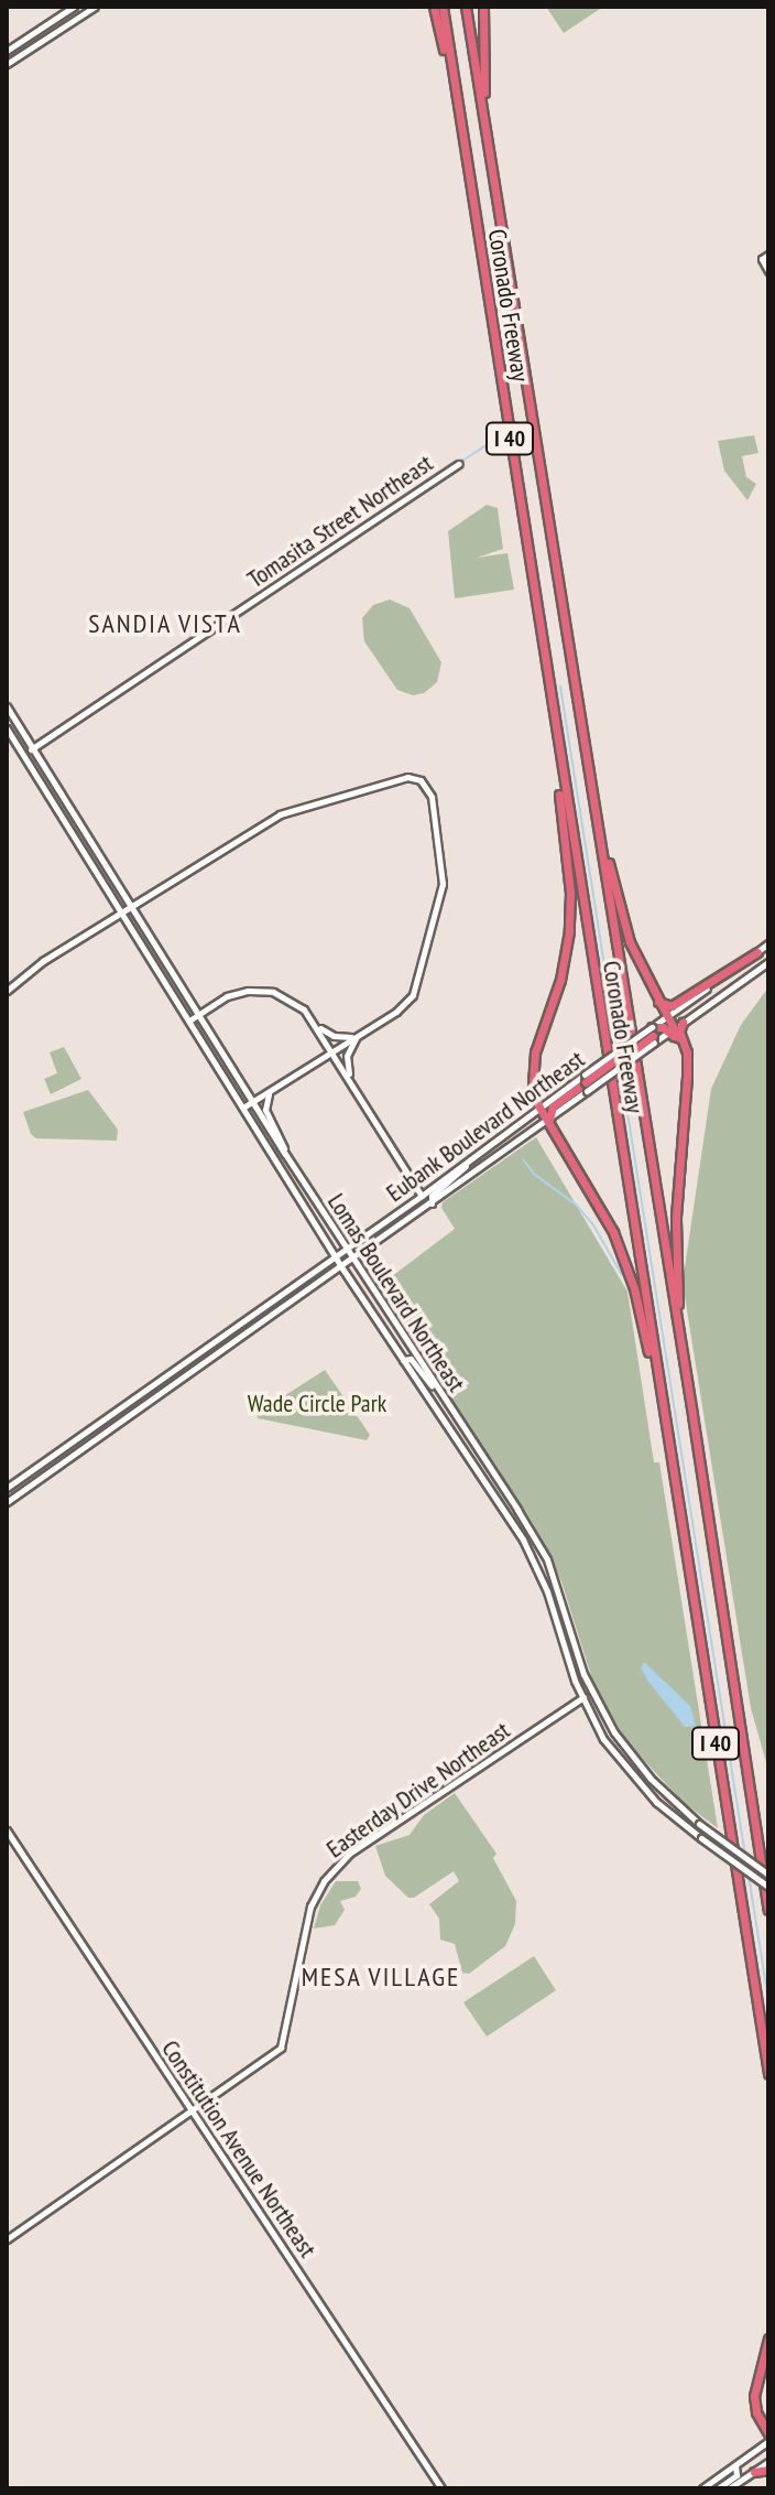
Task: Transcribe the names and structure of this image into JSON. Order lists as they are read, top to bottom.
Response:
{
  "streets": {
    "highway": ["Coronado Freeway", "I 40"],
    "main road": [
      "Tomasita Street Northeast",
      "Eubank Boulevard Northeast",
      "Lomas Boulevard Northeast",
      "Easterday Drive Northeast",
      "Constitution Avenue Northeast"
    ]
  },
  "crossings": [
    ["Tomasita Street Northeast", "Lomas Boulevard Northeast"],
    ["Eubank Boulevard Northeast", "Lomas Boulevard Northeast"],
    ["Lomas Boulevard Northeast", "Easterday Drive Northeast"],
    ["Easterday Drive Northeast", "Constitution Avenue Northeast"]
  ],
  "districts": ["SANDIA VISTA", "MESA VILLAGE"],
  "parks": ["Wade Circle Park"]
}
